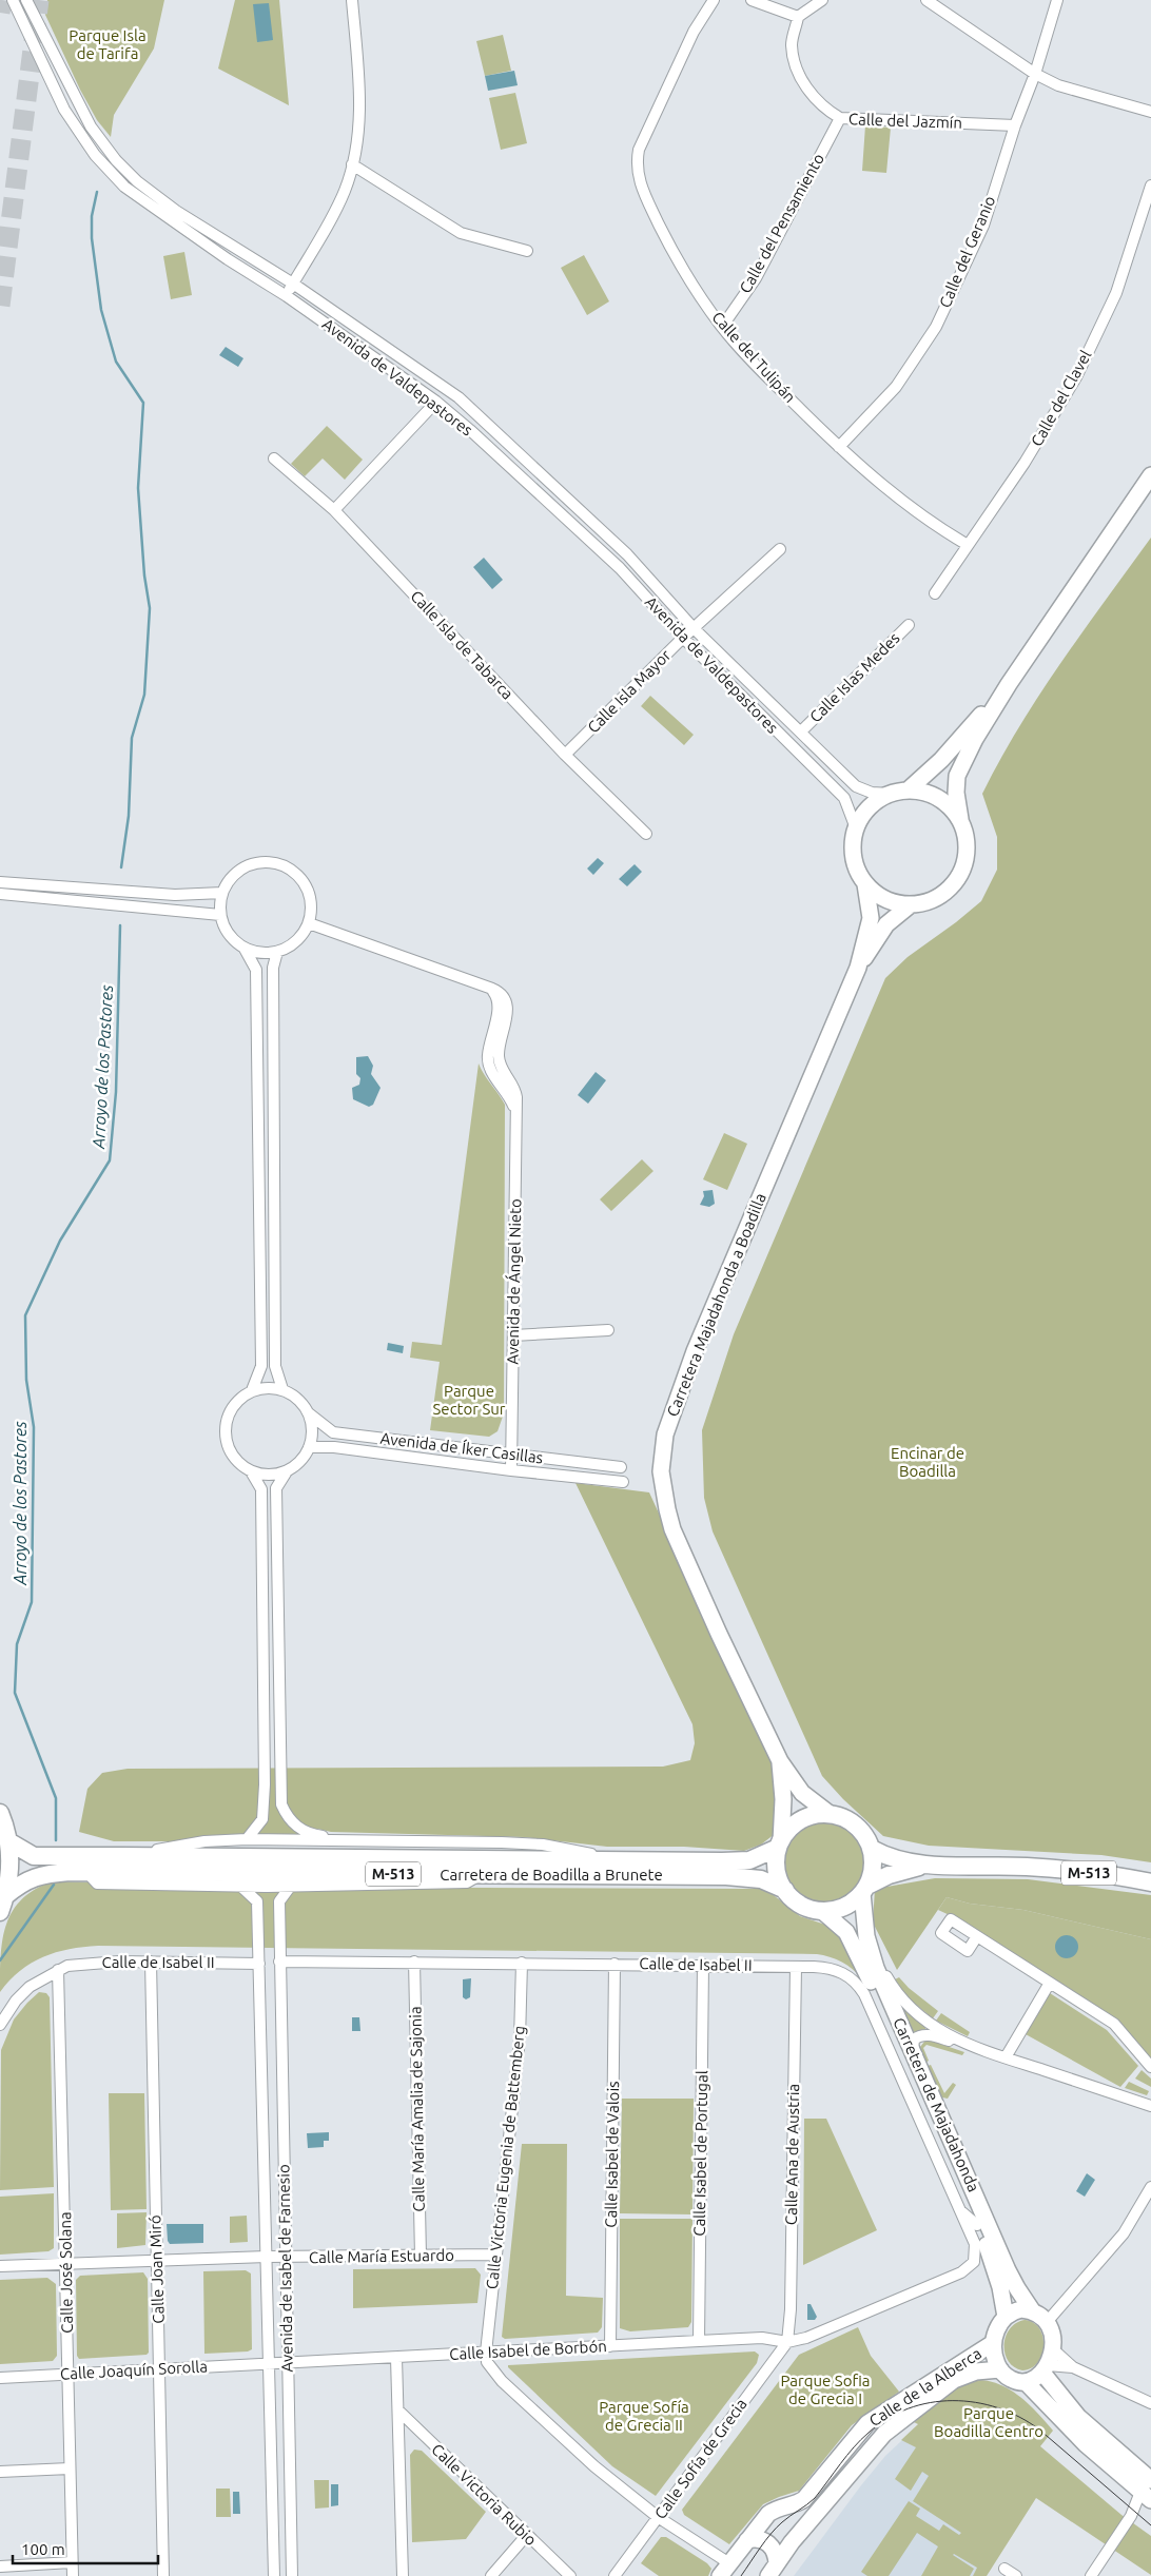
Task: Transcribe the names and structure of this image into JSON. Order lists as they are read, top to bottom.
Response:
{
  "streets": {
    "main road": ["M-513", "Carretera de Boadilla a Brunete"],
    "street": [
      "Calle del Jazmín",
      "Calle del Pensamiento",
      "Calle del Geranio",
      "Calle del Tulipán",
      "Avenida de Valdepastores",
      "Calle del Clavel",
      "Calle Isla de Tabarca",
      "Calle Islas Medes",
      "Calle Isla Mayor",
      "Avenida de Ángel Nieto",
      "Carretera Majadahonda a Boadilla",
      "Avenida de Íker Casillas",
      "Calle de Isabel II",
      "Carretera de Majadahonda",
      "Calle María Amalia de Sajonia",
      "Calle Isabel de Portugal",
      "Calle Isabel de Valois",
      "Calle Ana de Austria",
      "Calle Victoria Eugenia de Battemberg",
      "Calle María Estuardo",
      "Avenida de Isabel de Farnesio",
      "Calle Joan Miró",
      "Calle José Solana",
      "Calle Isabel de Borbón",
      "Calle Joaquín Sorolla",
      "Calle de la Alberca",
      "Calle Sofía de Grecia",
      "Calle Victoria Rubio"
    ]
  },
  "crossings": [
    ["Calle del Jazmín", "Calle del Pensamiento"],
    ["Calle del Jazmín", "Calle del Geranio"],
    ["Calle del Pensamiento", "Calle del Tulipán"],
    ["Calle del Geranio", "Calle del Tulipán"],
    ["Calle del Tulipán", "Calle del Clavel"],
    ["Avenida de Valdepastores", "Calle Islas Medes"],
    ["Avenida de Valdepastores", "Calle Isla Mayor"],
    ["Avenida de Valdepastores", "Carretera Majadahonda a Boadilla"],
    ["Calle Isla de Tabarca", "Calle Isla Mayor"],
    ["Avenida de Ángel Nieto", "Avenida de Íker Casillas"],
    ["Carretera Majadahonda a Boadilla", "M-513"],
    ["Carretera Majadahonda a Boadilla", "Carretera de Boadilla a Brunete"],
    ["Carretera Majadahonda a Boadilla", "Carretera de Majadahonda"],
    ["M-513", "Carretera de Boadilla a Brunete"],
    ["M-513", "Carretera de Majadahonda"],
    ["Carretera de Boadilla a Brunete", "Carretera de Majadahonda"],
    ["Calle de Isabel II", "Carretera de Majadahonda"],
    ["Calle de Isabel II", "Calle María Amalia de Sajonia"],
    ["Calle de Isabel II", "Calle Isabel de Portugal"],
    ["Calle de Isabel II", "Calle Isabel de Valois"],
    ["Calle de Isabel II", "Calle Ana de Austria"],
    ["Calle de Isabel II", "Calle Victoria Eugenia de Battemberg"],
    ["Calle de Isabel II", "Avenida de Isabel de Farnesio"],
    ["Calle de Isabel II", "Calle Joan Miró"],
    ["Calle de Isabel II", "Calle José Solana"],
    ["Calle de Isabel II", "Calle Isabel de Borbón"],
    ["Calle de Isabel II", "Calle Sofía de Grecia"],
    ["Carretera de Majadahonda", "Calle de la Alberca"],
    ["Calle María Amalia de Sajonia", "Calle María Estuardo"],
    ["Calle Isabel de Portugal", "Calle Isabel de Borbón"],
    ["Calle Isabel de Valois", "Calle Isabel de Borbón"],
    ["Calle Ana de Austria", "Calle Isabel de Borbón"],
    ["Calle Ana de Austria", "Calle Sofía de Grecia"],
    ["Calle Victoria Eugenia de Battemberg", "Calle María Estuardo"],
    ["Calle Victoria Eugenia de Battemberg", "Calle Isabel de Borbón"],
    ["Calle María Estuardo", "Avenida de Isabel de Farnesio"],
    ["Calle María Estuardo", "Calle Joan Miró"],
    ["Calle María Estuardo", "Calle José Solana"],
    ["Avenida de Isabel de Farnesio", "Calle Isabel de Borbón"],
    ["Avenida de Isabel de Farnesio", "Calle Joaquín Sorolla"],
    ["Calle Joan Miró", "Calle Joaquín Sorolla"],
    ["Calle José Solana", "Calle Joaquín Sorolla"],
    ["Calle Isabel de Borbón", "Calle Joaquín Sorolla"],
    ["Calle Isabel de Borbón", "Calle Sofía de Grecia"]
  ],
  "water": ["Arroyo de los Pastores"],
  "parks": [
    "Parque Isla de Tarifa",
    "Parque Sector Sur",
    "Encinar de Boadilla",
    "Parque Sofia de Grecia I",
    "Parque Sofía de Grecia II",
    "Parque Boadilla Centro"
  ],
  "scale_bar": "100 m"
}
